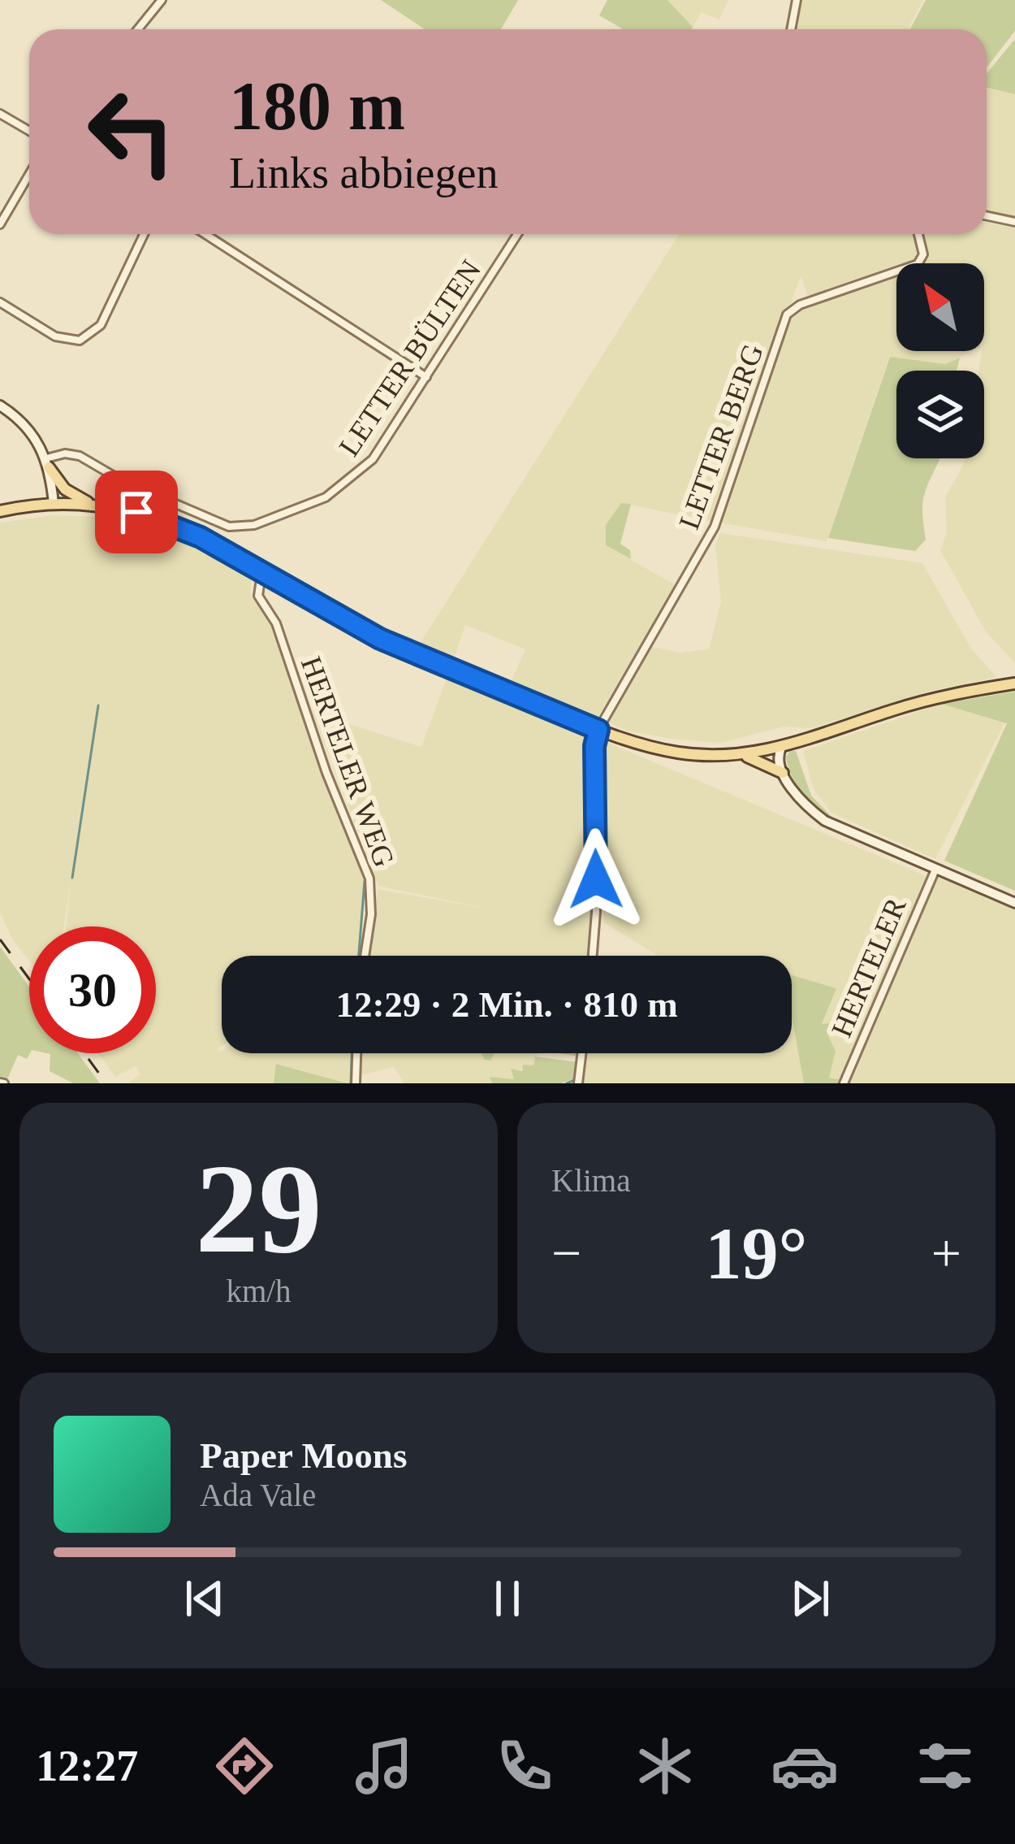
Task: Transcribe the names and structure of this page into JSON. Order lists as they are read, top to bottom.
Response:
{
  "streets": {
    "street": [
      "LETTER BÜLTEN",
      "LETTER BERG",
      "HERTELER WEG",
      "HERTELER"
    ]
  },
  "north": "top left",
  "page": {
    "turn": ["180 m", "Links abbiegen"],
    "limit": "30",
    "trip": "12:29 · 2 Min. · 810 m",
    "tile": [
      ["29", "km/h"],
      "Klima"
    ],
    "heat": ["−", "19°", "+"],
    "song": ["Paper Moons", "Ada Vale"],
    "tabs": "12:27"
  }
}
